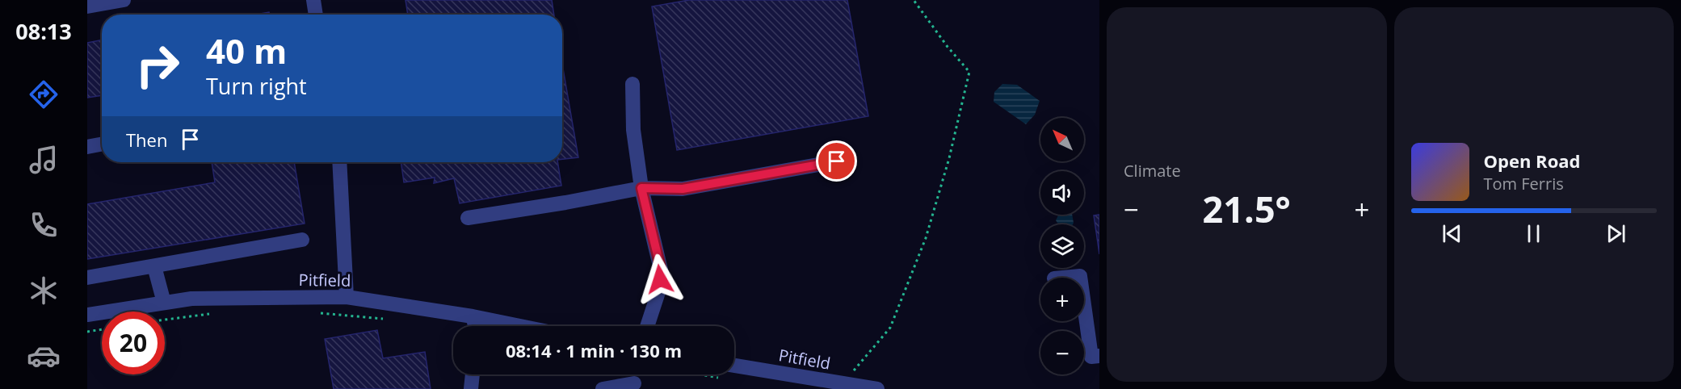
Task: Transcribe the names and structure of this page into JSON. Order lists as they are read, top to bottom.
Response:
{
  "streets": {
    "street": ["Pitfield"]
  },
  "north": "top left",
  "page": {
    "tabs": "08:13",
    "tile": "Climate",
    "turn": ["40 m", "Turn right"],
    "then": "Then",
    "map_buttons": ["+", "−"],
    "song": ["Open Road", "Tom Ferris"],
    "heat": ["−", "21.5°", "+"],
    "limit": "20",
    "trip": "08:14 · 1 min · 130 m"
  }
}
